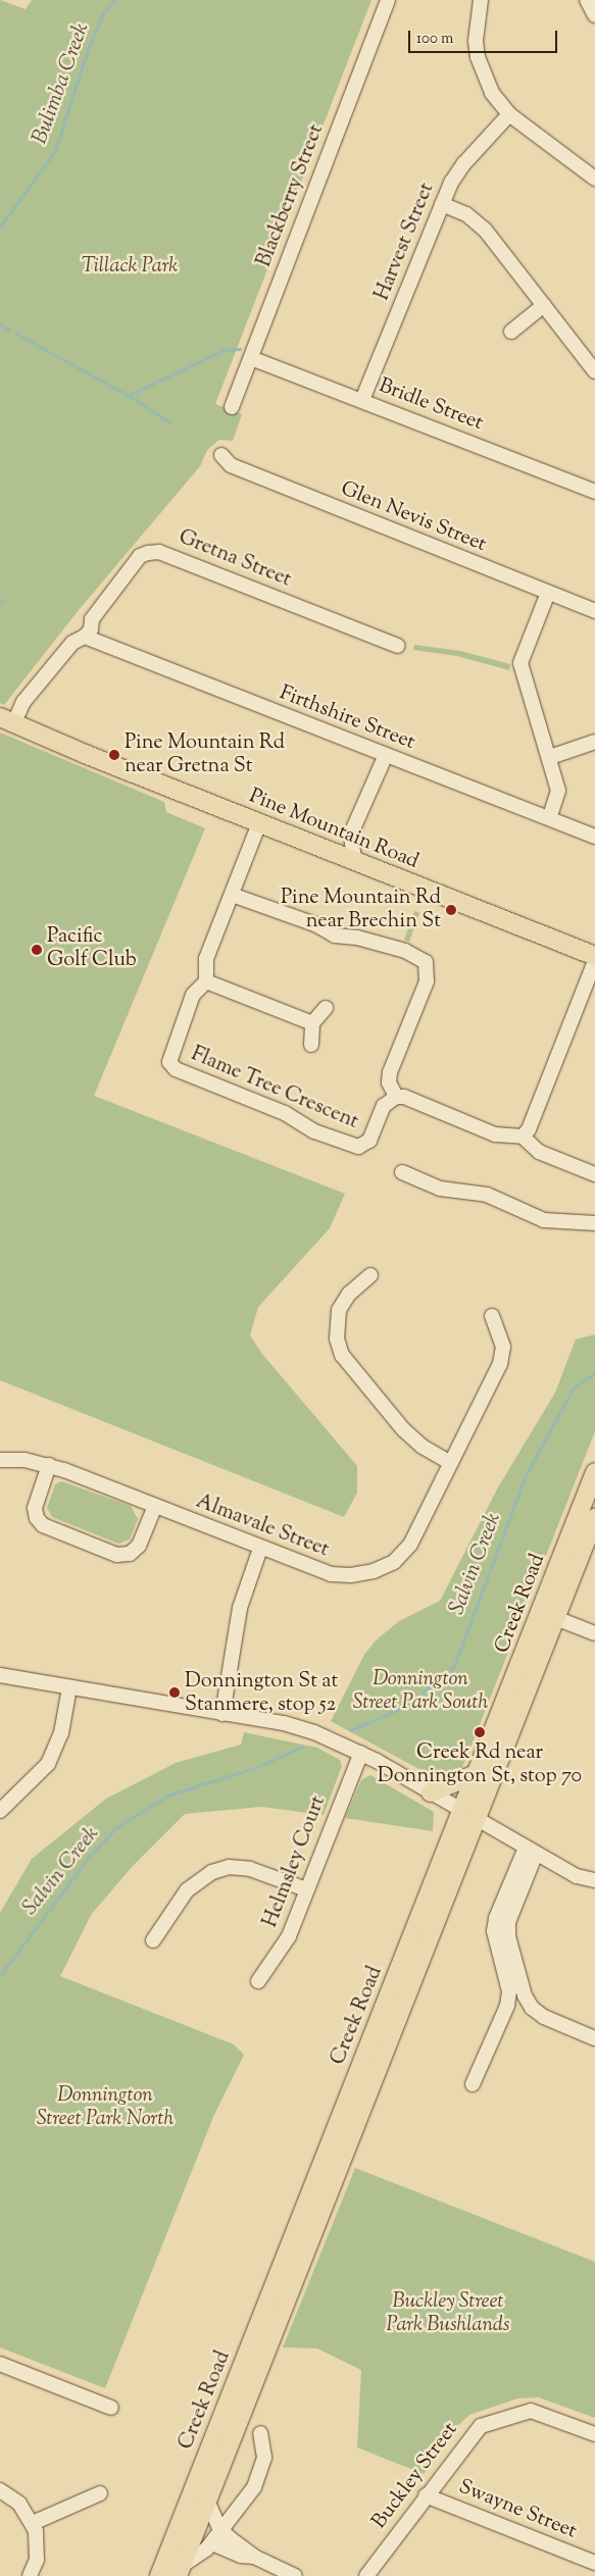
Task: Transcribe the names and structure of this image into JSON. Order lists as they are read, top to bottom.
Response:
{
  "streets": {
    "main road": ["Pine Mountain Road", "Creek Road"],
    "street": [
      "Blackberry Street",
      "Harvest Street",
      "Bridle Street",
      "Glen Nevis Street",
      "Gretna Street",
      "Firthshire Street",
      "Flame Tree Crescent",
      "Almavale Street",
      "Helmsley Court",
      "Buckley Street",
      "Swayne Street"
    ]
  },
  "crossings": [
    ["Blackberry Street", "Bridle Street"],
    ["Harvest Street", "Bridle Street"],
    ["Gretna Street", "Firthshire Street"],
    ["Gretna Street", "Pine Mountain Road"],
    ["Buckley Street", "Swayne Street"]
  ],
  "water": ["Bulimba Creek", "Salvin Creek"],
  "parks": [
    "Tillack Park",
    "Donnington Street Park South",
    "Donnington Street Park North",
    "Buckley Street Park Bushlands"
  ],
  "places": [
    "Pine Mountain Rd near Gretna St",
    "Pine Mountain Rd near Brechin St",
    "Pacific Golf Club",
    "Donnington St at Stanmere, stop 52",
    "Creek Rd near Donnington St, stop 70"
  ],
  "scale_bar": "100 m"
}
